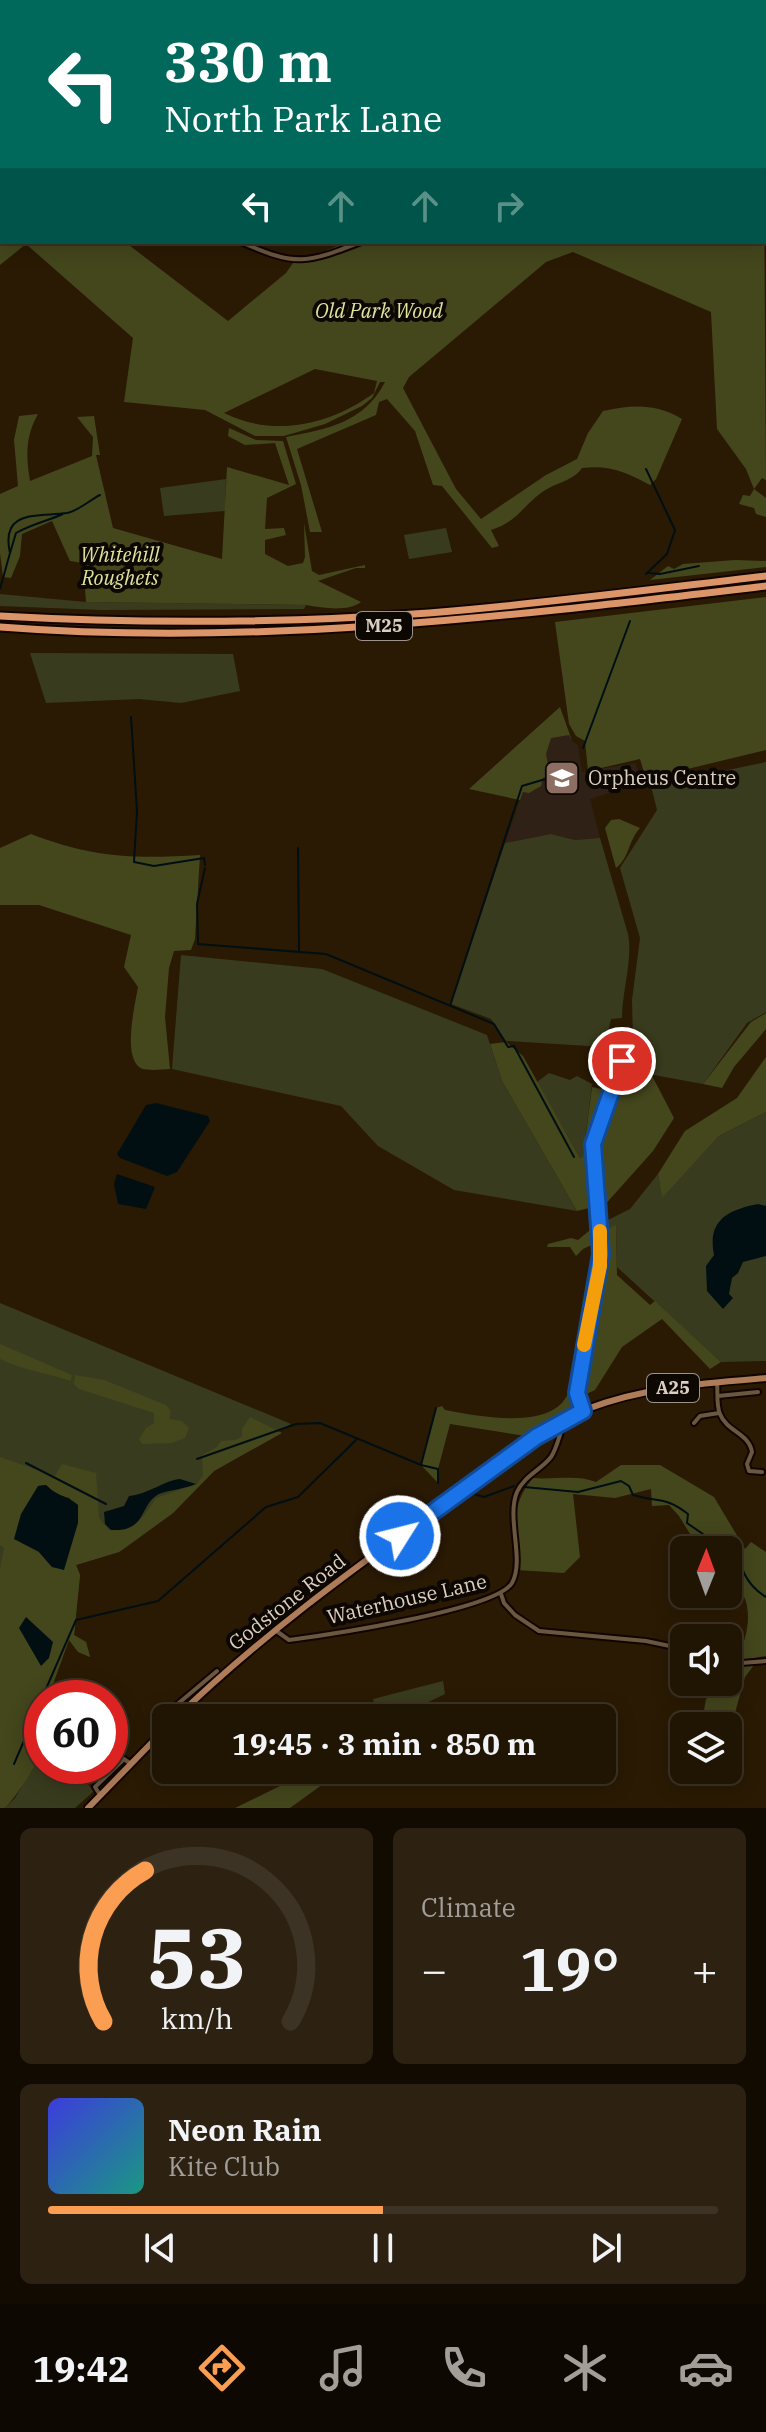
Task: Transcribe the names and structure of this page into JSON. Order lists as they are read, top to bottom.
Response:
{
  "streets": {
    "highway": ["M25"],
    "main road": ["A25", "Godstone Road"],
    "street": ["Waterhouse Lane"]
  },
  "crossings": [
    ["A25", "Godstone Road"],
    ["Waterhouse Lane", "Godstone Road"]
  ],
  "parks": ["Old Park Wood", "Whitehill Roughets"],
  "places": {
    "school or university": ["Orpheus Centre"]
  },
  "north": "top",
  "page": {
    "turn": ["330 m", "North Park Lane"],
    "limit": "60",
    "trip": "19:45 · 3 min · 850 m",
    "tile": "Climate",
    "heat": ["−", "19°", "+"],
    "song": ["Neon Rain", "Kite Club"],
    "tabs": "19:42",
    "gauge": ["53", "km/h"]
  }
}
